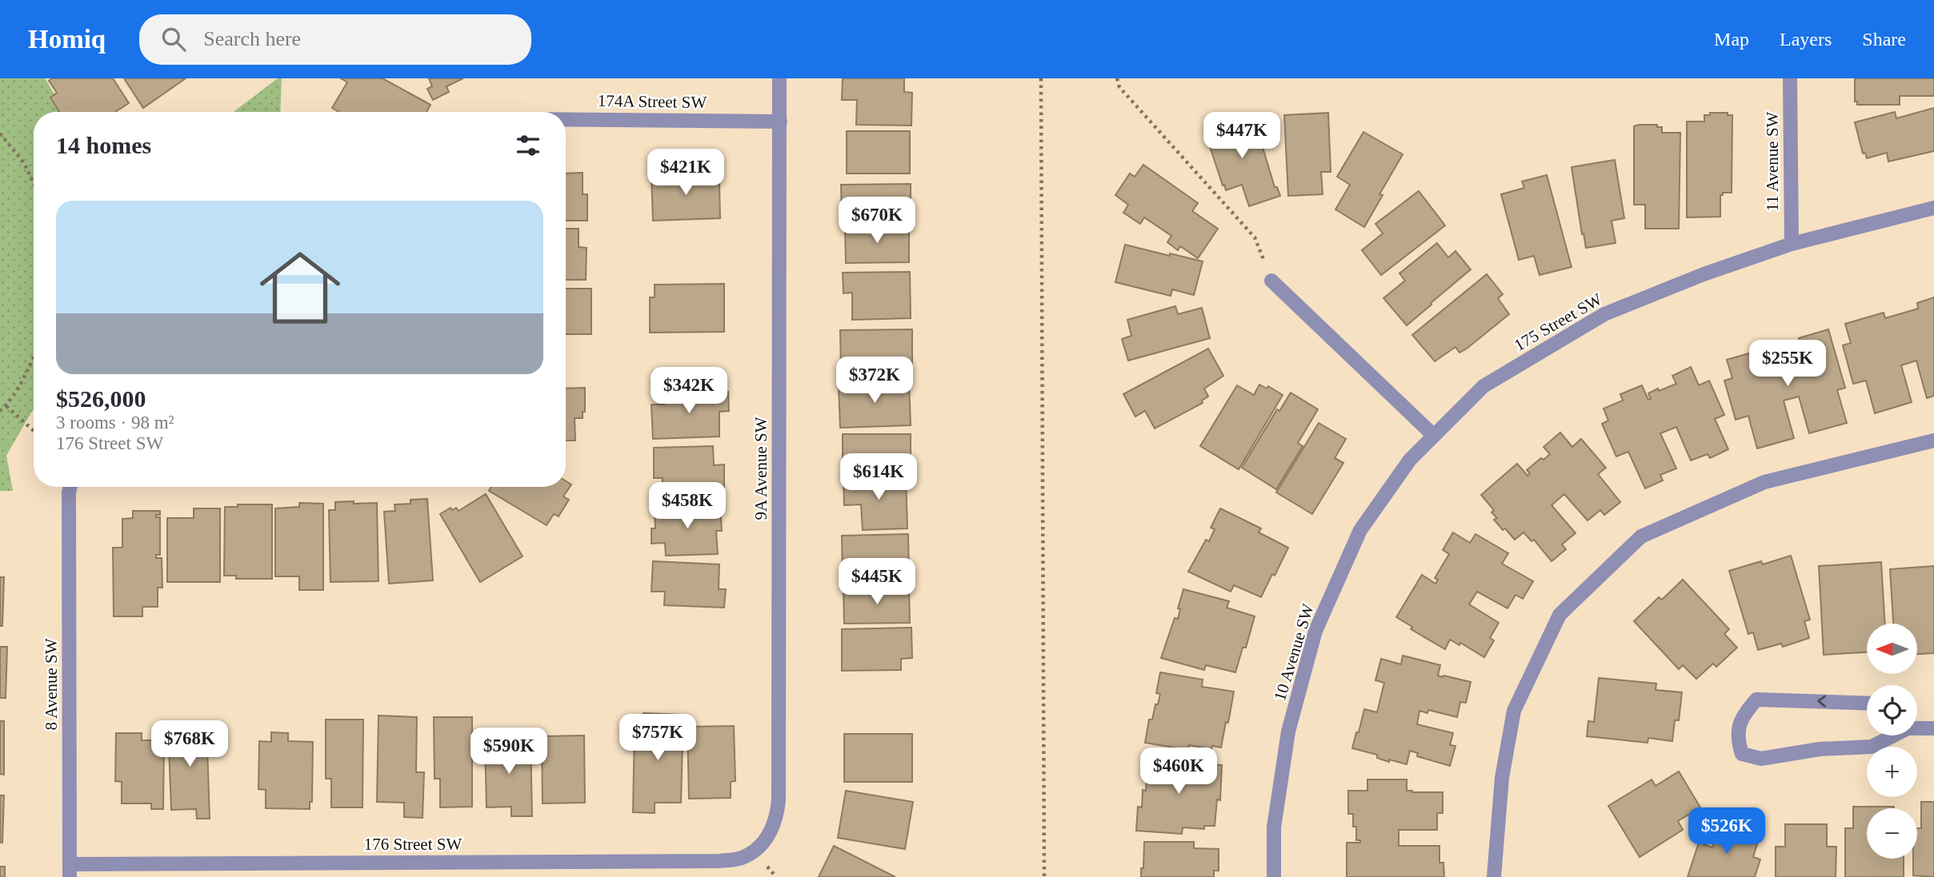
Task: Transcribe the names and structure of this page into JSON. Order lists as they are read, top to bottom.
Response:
{
  "streets": {
    "street": [
      "174A Street SW",
      "11 Avenue SW",
      "175 Street SW",
      "9A Avenue SW",
      "10 Avenue SW",
      "8 Avenue SW",
      "176 Street SW"
    ]
  },
  "crossings": [
    ["174A Street SW", "9A Avenue SW"],
    ["11 Avenue SW", "175 Street SW"],
    ["175 Street SW", "10 Avenue SW"],
    ["9A Avenue SW", "176 Street SW"],
    ["8 Avenue SW", "176 Street SW"]
  ],
  "north": "left",
  "page": {
    "header": "Homiq",
    "search": "Search here",
    "nav": ["Map", "Layers", "Share"],
    "price": [
      "$447K",
      "$421K",
      "$670K",
      "$255K",
      "$372K",
      "$342K",
      "$614K",
      "$458K",
      "$445K",
      "$757K",
      "$768K",
      "$590K",
      "$460K",
      "$526K"
    ],
    "heading": "14 homes",
    "list": [
      {
        "name": "$526,000",
        "note": "3 rooms · 98 m² · 176 Street SW"
      }
    ],
    "map_buttons": ["+", "−"]
  }
}
